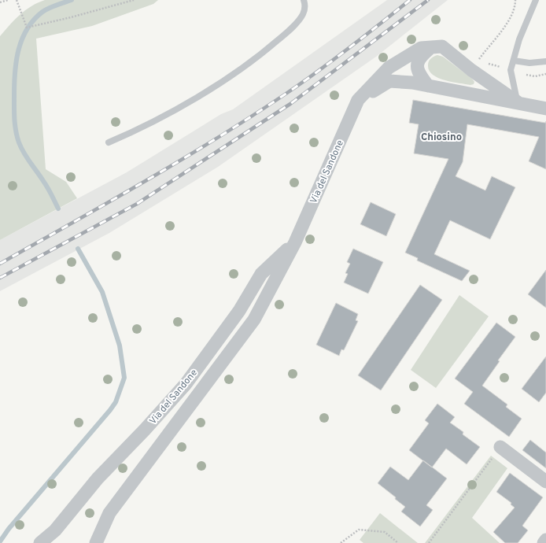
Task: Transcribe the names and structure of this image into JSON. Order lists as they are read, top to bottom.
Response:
{
  "streets": {
    "street": ["Via del Sandone"]
  },
  "districts": ["Chiosino"]
}
